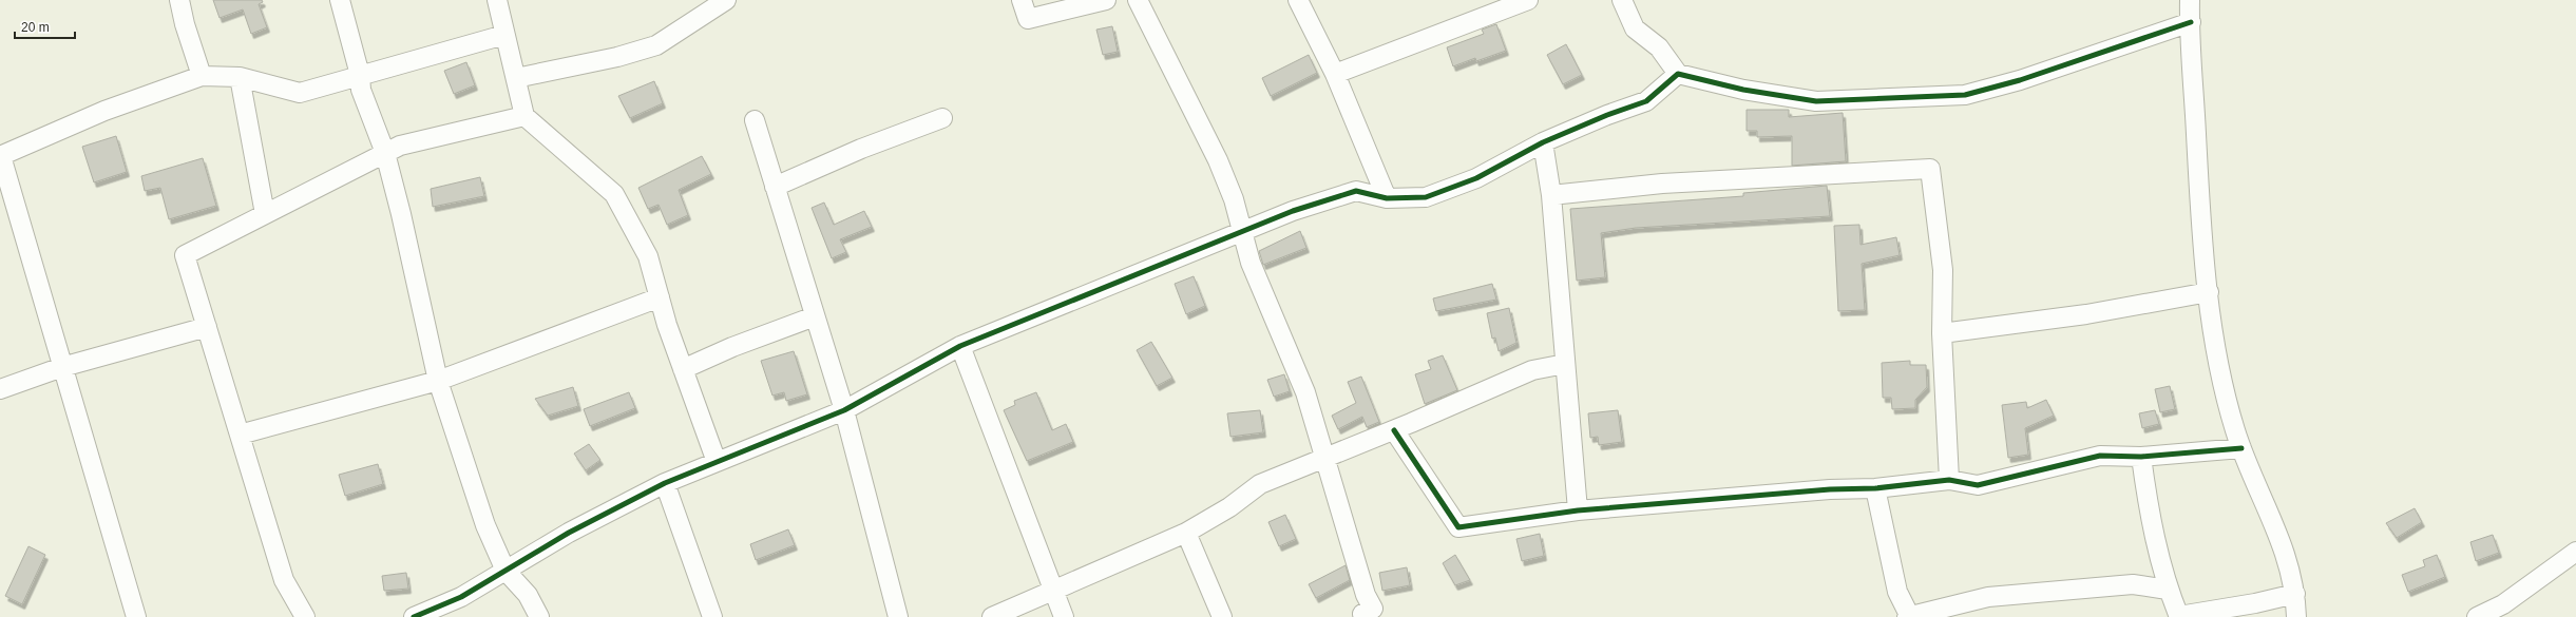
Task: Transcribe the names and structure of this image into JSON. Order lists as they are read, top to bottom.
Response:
{
  "scale_bar": "20 m"
}
